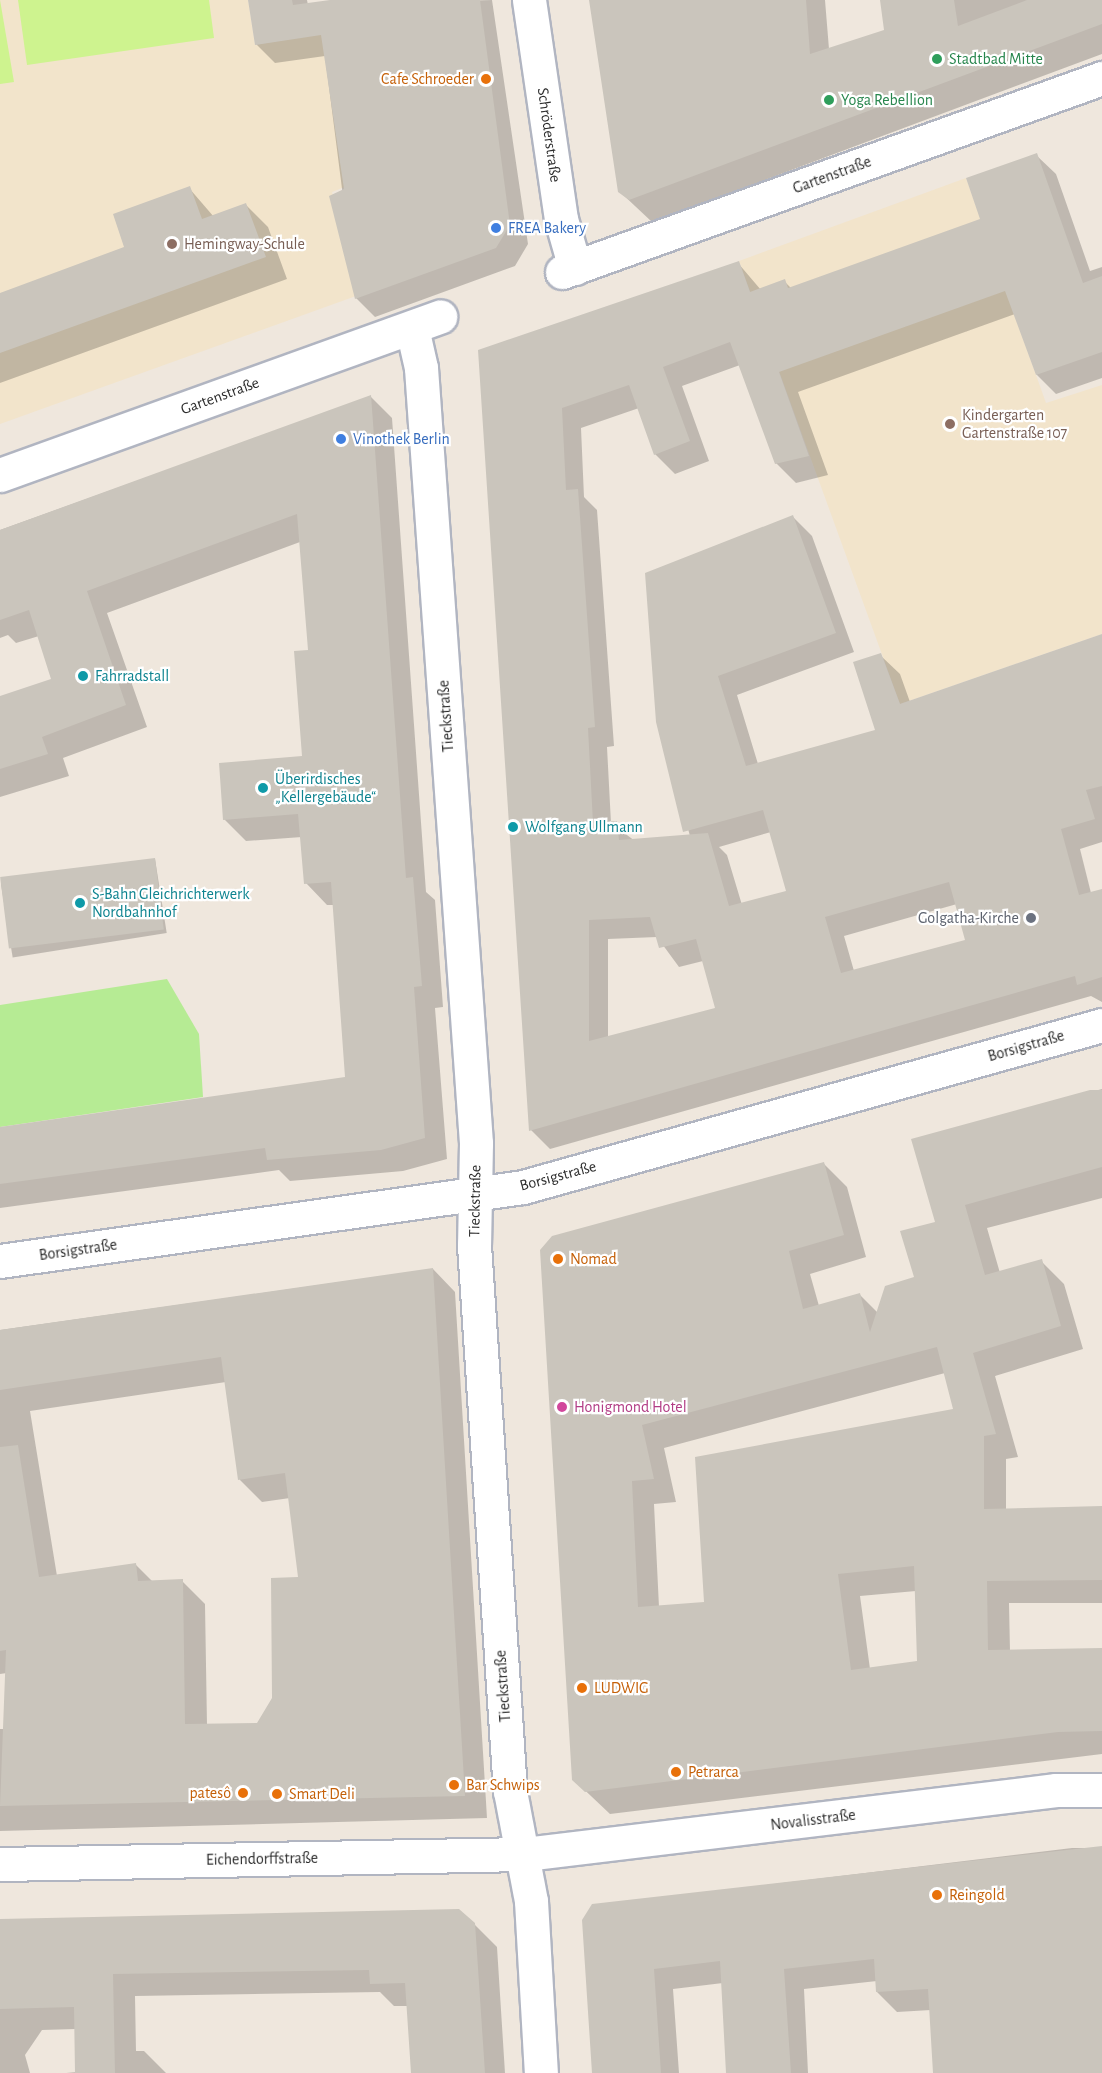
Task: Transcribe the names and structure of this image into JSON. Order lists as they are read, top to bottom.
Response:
{
  "streets": {
    "street": [
      "Schröderstraße",
      "Gartenstraße",
      "Tieckstraße",
      "Borsigstraße",
      "Novalisstraße",
      "Eichendorffstraße"
    ]
  },
  "crossings": [
    ["Schröderstraße", "Gartenstraße"],
    ["Gartenstraße", "Tieckstraße"],
    ["Tieckstraße", "Borsigstraße"],
    ["Tieckstraße", "Novalisstraße"],
    ["Tieckstraße", "Eichendorffstraße"],
    ["Novalisstraße", "Eichendorffstraße"]
  ],
  "places": [
    "Stadtbad Mitte",
    "Cafe Schroeder",
    "Yoga Rebellion",
    "FREA Bakery",
    "Hemingway-Schule",
    "Kindergarten Gartenstraße 107",
    "Vinothek Berlin",
    "Fahrradstall",
    "Überirdisches „Kellergebäude“",
    "Wolfgang Ullmann",
    "S-Bahn Gleichrichterwerk Nordbahnhof",
    "Golgatha-Kirche",
    "Nomad",
    "Honigmond Hotel",
    "LUDWIG",
    "Petrarca",
    "Bar Schwips",
    "patesô",
    "Smart Deli",
    "Reingold"
  ]
}
